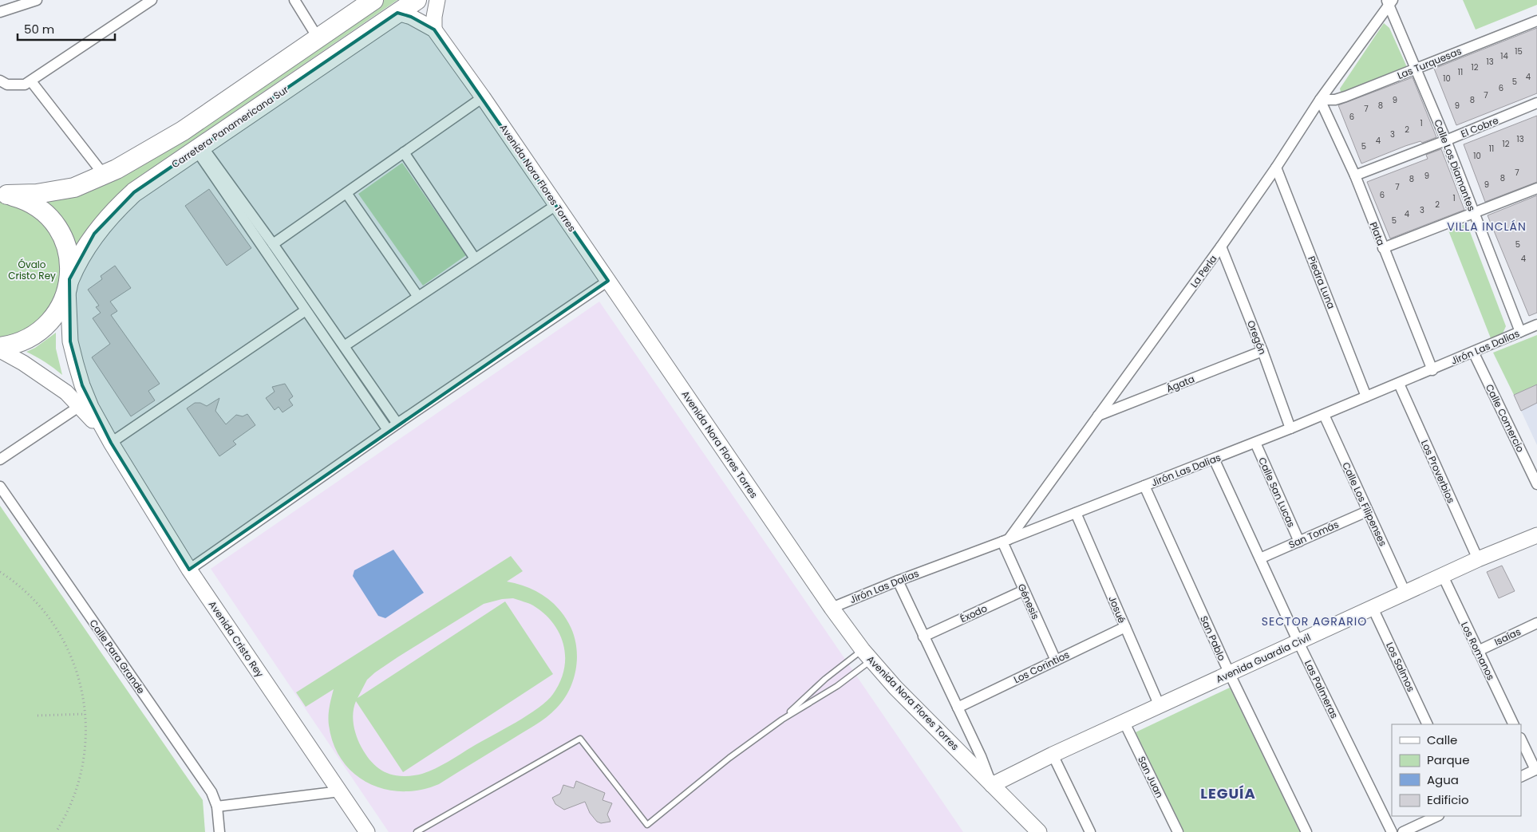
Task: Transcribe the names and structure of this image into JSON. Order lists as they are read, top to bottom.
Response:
{
  "streets": {
    "highway": ["Carretera Panamericana Sur"],
    "street": [
      "Las Turquesas",
      "El Cobre",
      "Calle Los Diamantes",
      "Avenida Nora Flores Torres",
      "Plata",
      "La Perla",
      "Piedra Luna",
      "Oregón",
      "Jirón Las Dalias",
      "Ágata",
      "Calle Comercio",
      "Los Proverbios",
      "Calle San Lucas",
      "Calle Los Filipenses",
      "San Tomás",
      "Génesis",
      "Josué",
      "Éxodo",
      "Isaías",
      "San Pablo",
      "Avenida Cristo Rey",
      "Los Romanos",
      "Calle Para Grande",
      "Avenida Guardia Civil",
      "Los Corintios",
      "Los Salmos",
      "Las Palmeras",
      "San Juan"
    ]
  },
  "crossings": [
    ["Las Turquesas", "Calle Los Diamantes"],
    ["Las Turquesas", "Plata"],
    ["Las Turquesas", "La Perla"],
    ["Carretera Panamericana Sur", "Avenida Nora Flores Torres"],
    ["Carretera Panamericana Sur", "Avenida Cristo Rey"],
    ["El Cobre", "Calle Los Diamantes"],
    ["El Cobre", "Plata"],
    ["Calle Los Diamantes", "La Perla"],
    ["Calle Los Diamantes", "Jirón Las Dalias"],
    ["Avenida Nora Flores Torres", "Jirón Las Dalias"],
    ["Avenida Nora Flores Torres", "Avenida Guardia Civil"],
    ["Plata", "La Perla"],
    ["Plata", "Jirón Las Dalias"],
    ["La Perla", "Piedra Luna"],
    ["La Perla", "Oregón"],
    ["La Perla", "Jirón Las Dalias"],
    ["La Perla", "Ágata"],
    ["La Perla", "Génesis"],
    ["Piedra Luna", "Jirón Las Dalias"],
    ["Oregón", "Jirón Las Dalias"],
    ["Oregón", "Ágata"],
    ["Jirón Las Dalias", "Calle Comercio"],
    ["Jirón Las Dalias", "Los Proverbios"],
    ["Jirón Las Dalias", "Calle San Lucas"],
    ["Jirón Las Dalias", "Calle Los Filipenses"],
    ["Jirón Las Dalias", "Génesis"],
    ["Jirón Las Dalias", "Josué"],
    ["Jirón Las Dalias", "San Pablo"],
    ["Jirón Las Dalias", "Las Palmeras"],
    ["Los Proverbios", "Avenida Guardia Civil"],
    ["Calle San Lucas", "San Tomás"],
    ["Calle Los Filipenses", "San Tomás"],
    ["Calle Los Filipenses", "Avenida Guardia Civil"],
    ["San Tomás", "Las Palmeras"],
    ["Génesis", "Éxodo"],
    ["Génesis", "Los Corintios"],
    ["Josué", "Avenida Guardia Civil"],
    ["Josué", "Los Corintios"],
    ["Isaías", "Los Romanos"],
    ["San Pablo", "Avenida Guardia Civil"],
    ["Los Romanos", "Avenida Guardia Civil"],
    ["Avenida Guardia Civil", "Los Salmos"],
    ["Avenida Guardia Civil", "Las Palmeras"],
    ["Avenida Guardia Civil", "San Juan"]
  ],
  "districts": ["VILLA INCLÁN", "SECTOR AGRARIO", "LEGUÍA"],
  "parks": ["Óvalo Cristo Rey"],
  "house_numbers": [
    "15",
    "14",
    "13",
    "12",
    "11",
    "4",
    "10",
    "5",
    "6",
    "7",
    "9",
    "8",
    "8",
    "9",
    "7",
    "6",
    "1",
    "2",
    "3",
    "13",
    "4",
    "12",
    "5",
    "11",
    "10",
    "7",
    "9",
    "8",
    "8",
    "9",
    "7",
    "6",
    "1",
    "2",
    "3",
    "4",
    "5",
    "5",
    "4"
  ],
  "legend": [
    "Calle",
    "Parque",
    "Agua",
    "Edificio"
  ],
  "scale_bar": "50 m"
}
